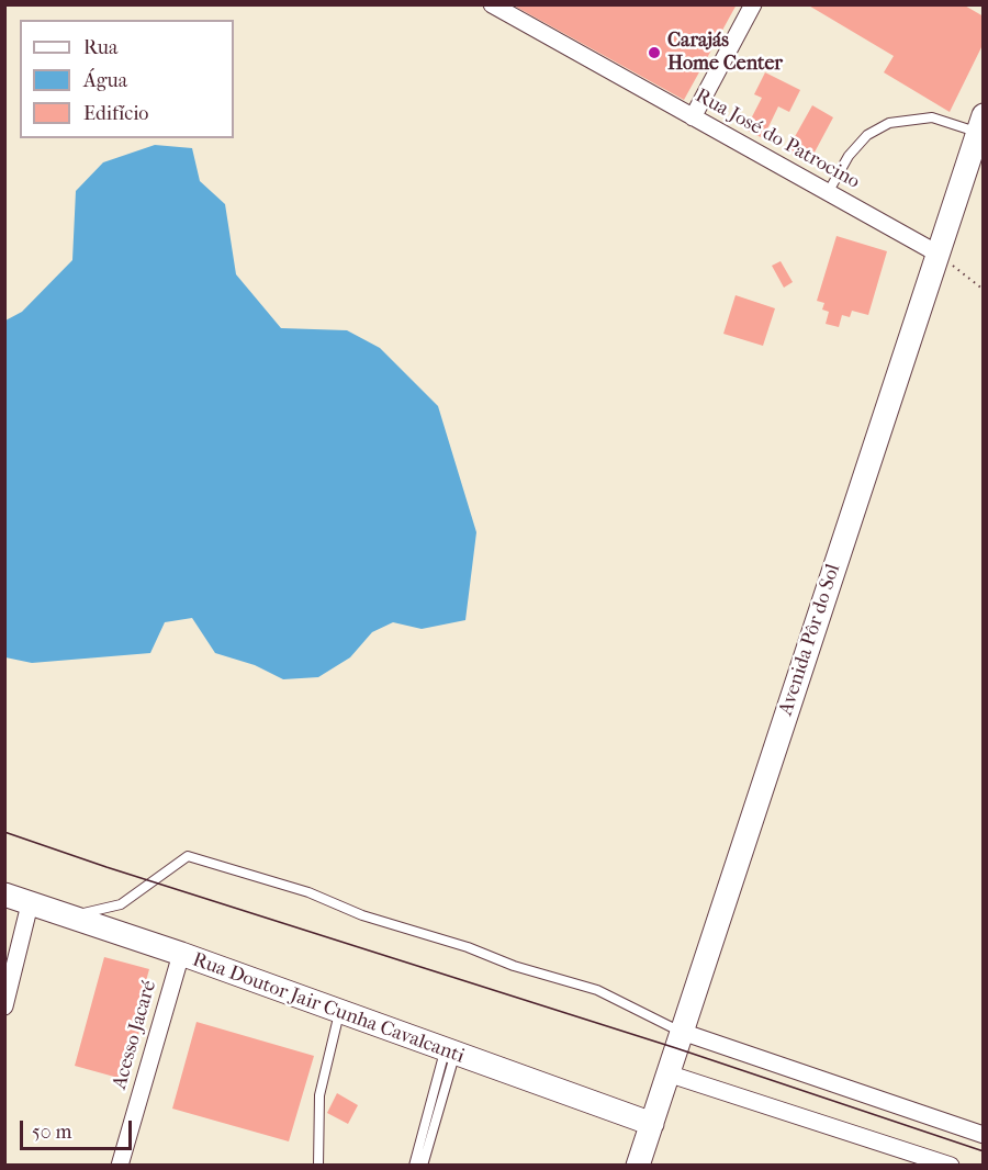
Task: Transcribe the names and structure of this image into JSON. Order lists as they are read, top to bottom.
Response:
{
  "streets": {
    "street": [
      "Rua José do Patrocino",
      "Avenida Pôr do Sol",
      "Rua Doutor Jair Cunha Cavalcanti",
      "Acesso Jacaré"
    ]
  },
  "crossings": [
    ["Rua José do Patrocino", "Avenida Pôr do Sol"],
    ["Avenida Pôr do Sol", "Rua Doutor Jair Cunha Cavalcanti"],
    ["Rua Doutor Jair Cunha Cavalcanti", "Acesso Jacaré"]
  ],
  "places": ["Carajás Home Center"],
  "legend": ["Rua", "Água", "Edifício"],
  "scale_bar": "50 m"
}
